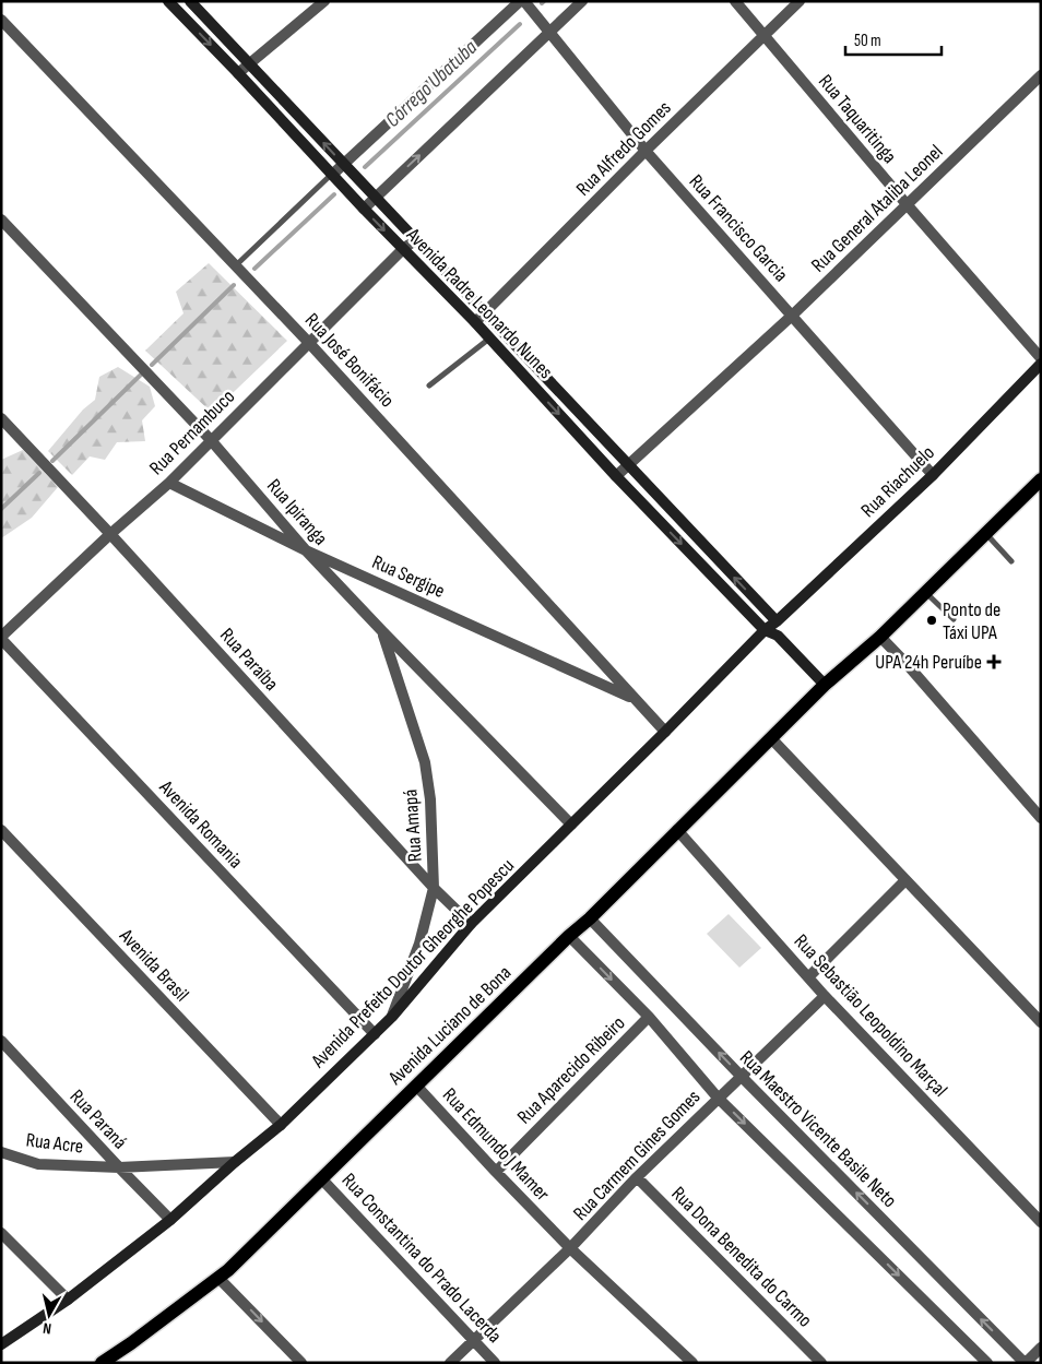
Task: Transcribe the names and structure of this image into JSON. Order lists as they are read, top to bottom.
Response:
{
  "streets": {
    "main road": ["Avenida Luciano de Bona"],
    "street": [
      "Rua Taquaritinga",
      "Rua Alfredo Gomes",
      "Rua General Ataliba Leonel",
      "Rua Francisco Garcia",
      "Avenida Padre Leonardo Nunes",
      "Rua José Bonifácio",
      "Rua Pernambuco",
      "Rua Riachuelo",
      "Rua Ipiranga",
      "Rua Sergipe",
      "Rua Paraíba",
      "Avenida Romania",
      "Rua Amapá",
      "Avenida Prefeito Doutor Gheorghe Popescu",
      "Avenida Brasil",
      "Rua Sebastião Leopoldino Marçal",
      "Rua Aparecido Ribeiro",
      "Rua Paraná",
      "Rua Maestro Vicente Basile Neto",
      "Rua Acre",
      "Rua Edmundo J Mamer",
      "Rua Carmem Gines Gomes",
      "Rua Dona Benedita do Carmo",
      "Rua Constantina do Prado Lacerda"
    ]
  },
  "crossings": [
    ["Rua Taquaritinga", "Rua Alfredo Gomes"],
    ["Rua Taquaritinga", "Rua General Ataliba Leonel"],
    ["Rua Alfredo Gomes", "Rua Francisco Garcia"],
    ["Rua Alfredo Gomes", "Avenida Padre Leonardo Nunes"],
    ["Rua General Ataliba Leonel", "Rua Francisco Garcia"],
    ["Rua General Ataliba Leonel", "Avenida Padre Leonardo Nunes"],
    ["Rua Francisco Garcia", "Rua Riachuelo"],
    ["Avenida Padre Leonardo Nunes", "Rua Pernambuco"],
    ["Avenida Padre Leonardo Nunes", "Rua Riachuelo"],
    ["Avenida Padre Leonardo Nunes", "Avenida Prefeito Doutor Gheorghe Popescu"],
    ["Rua José Bonifácio", "Rua Pernambuco"],
    ["Rua José Bonifácio", "Rua Sergipe"],
    ["Rua José Bonifácio", "Avenida Prefeito Doutor Gheorghe Popescu"],
    ["Rua Pernambuco", "Rua Ipiranga"],
    ["Rua Pernambuco", "Rua Sergipe"],
    ["Rua Pernambuco", "Rua Paraíba"],
    ["Rua Pernambuco", "Avenida Romania"],
    ["Rua Riachuelo", "Avenida Prefeito Doutor Gheorghe Popescu"],
    ["Rua Ipiranga", "Rua Sergipe"],
    ["Rua Ipiranga", "Rua Amapá"],
    ["Rua Ipiranga", "Avenida Prefeito Doutor Gheorghe Popescu"],
    ["Rua Paraíba", "Rua Amapá"],
    ["Rua Paraíba", "Avenida Prefeito Doutor Gheorghe Popescu"],
    ["Avenida Romania", "Avenida Prefeito Doutor Gheorghe Popescu"],
    ["Rua Amapá", "Avenida Prefeito Doutor Gheorghe Popescu"],
    ["Avenida Prefeito Doutor Gheorghe Popescu", "Avenida Brasil"],
    ["Avenida Prefeito Doutor Gheorghe Popescu", "Rua Paraná"],
    ["Avenida Prefeito Doutor Gheorghe Popescu", "Rua Acre"],
    ["Rua Sebastião Leopoldino Marçal", "Avenida Luciano de Bona"],
    ["Rua Sebastião Leopoldino Marçal", "Rua Carmem Gines Gomes"],
    ["Avenida Luciano de Bona", "Rua Maestro Vicente Basile Neto"],
    ["Avenida Luciano de Bona", "Rua Edmundo J Mamer"],
    ["Avenida Luciano de Bona", "Rua Constantina do Prado Lacerda"],
    ["Rua Aparecido Ribeiro", "Rua Edmundo J Mamer"],
    ["Rua Paraná", "Rua Acre"],
    ["Rua Maestro Vicente Basile Neto", "Rua Carmem Gines Gomes"],
    ["Rua Edmundo J Mamer", "Rua Carmem Gines Gomes"],
    ["Rua Carmem Gines Gomes", "Rua Dona Benedita do Carmo"],
    ["Rua Carmem Gines Gomes", "Rua Constantina do Prado Lacerda"]
  ],
  "water": ["Córrego Ubatuba"],
  "places": {
    "other": ["Ponto de Táxi UPA"],
    "health": ["UPA 24h Peruíbe"]
  },
  "scale_bar": "50 m",
  "north": "bottom"
}
